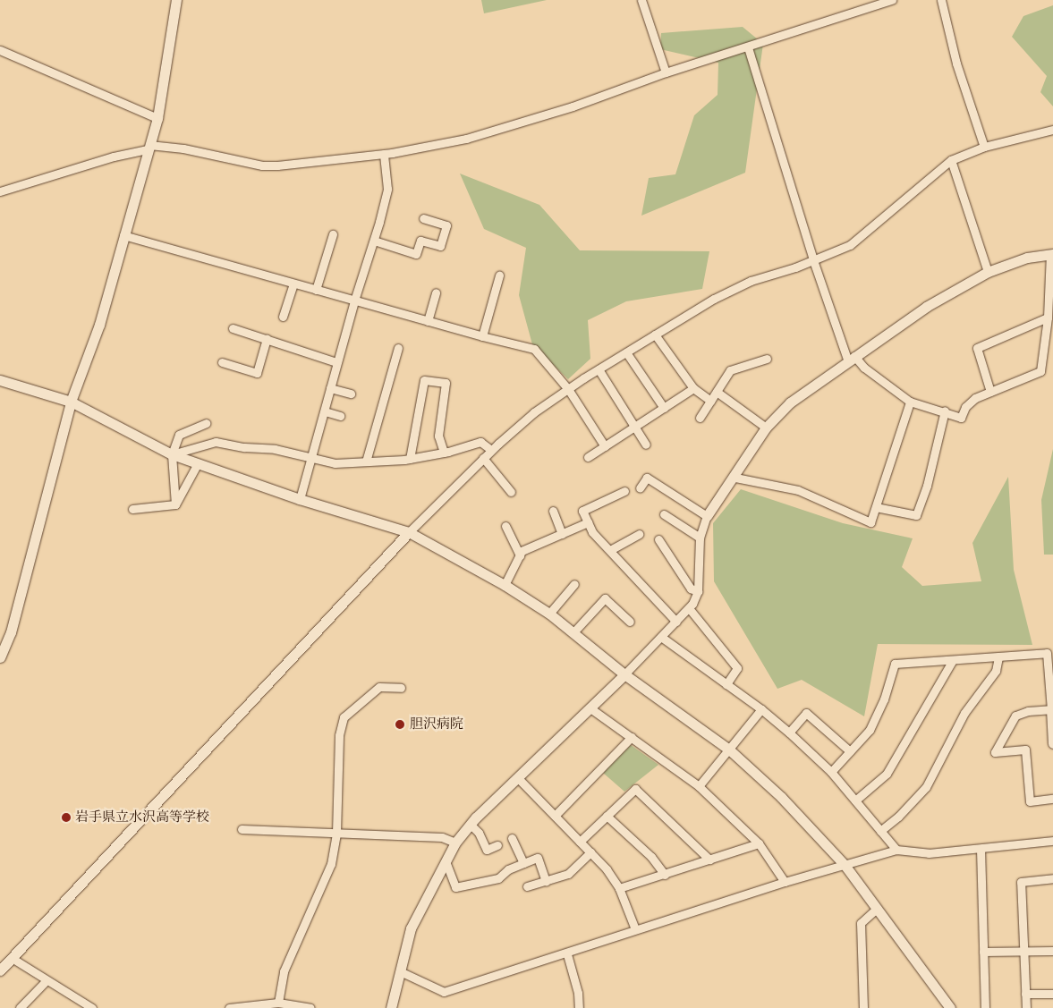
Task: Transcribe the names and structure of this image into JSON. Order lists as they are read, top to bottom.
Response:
{
  "places": ["胆沢病院", "岩手県立水沢高等学校"]
}
